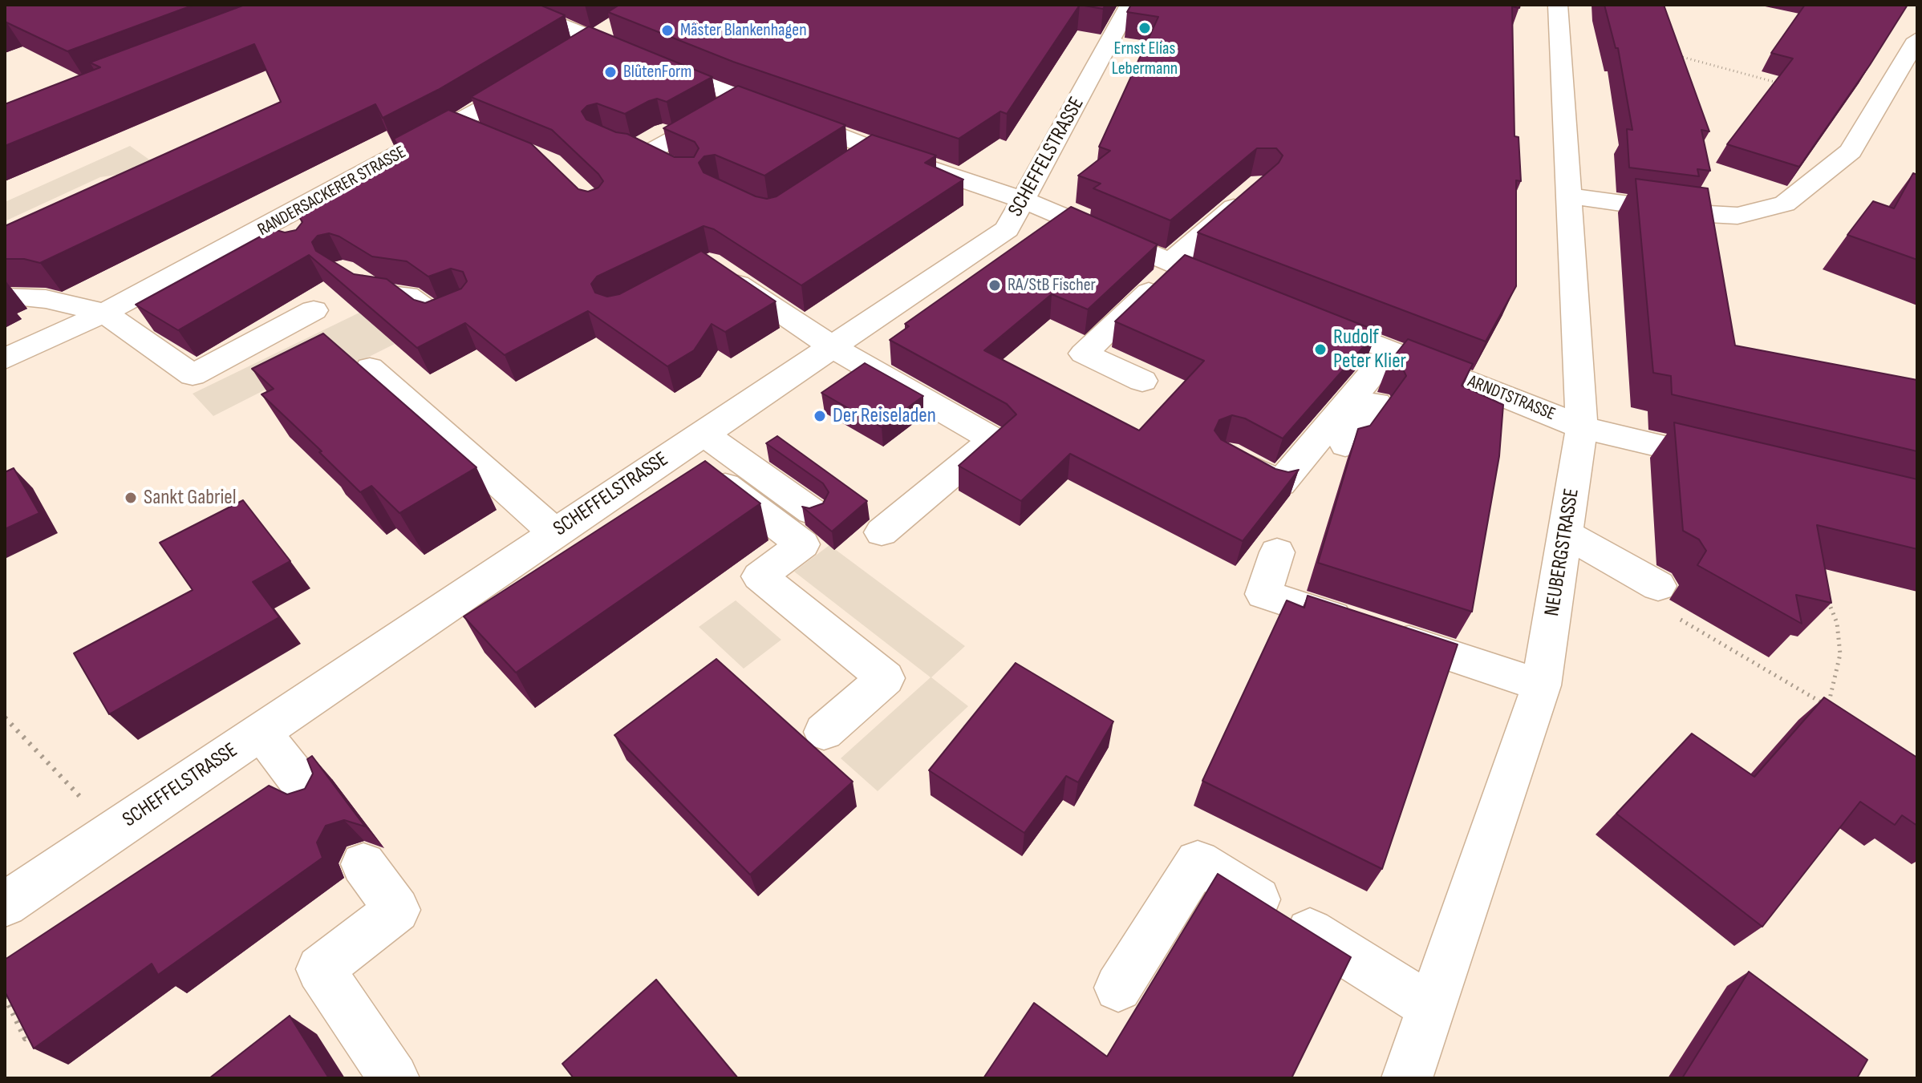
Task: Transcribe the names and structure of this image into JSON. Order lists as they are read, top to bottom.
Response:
{
  "streets": {
    "street": [
      "SCHEFFELSTRASSE",
      "RANDERSACKERER STRASSE",
      "ARNDTSTRASSE",
      "NEUBERGSTRASSE"
    ]
  },
  "crossings": [
    ["ARNDTSTRASSE", "NEUBERGSTRASSE"]
  ],
  "places": [
    "Ernst Elias Lebermann",
    "Mäster Blankenhagen",
    "BlütenForm",
    "RA/StB Fischer",
    "Rudolf Peter Klier",
    "Der Reiseladen",
    "Sankt Gabriel"
  ]
}
